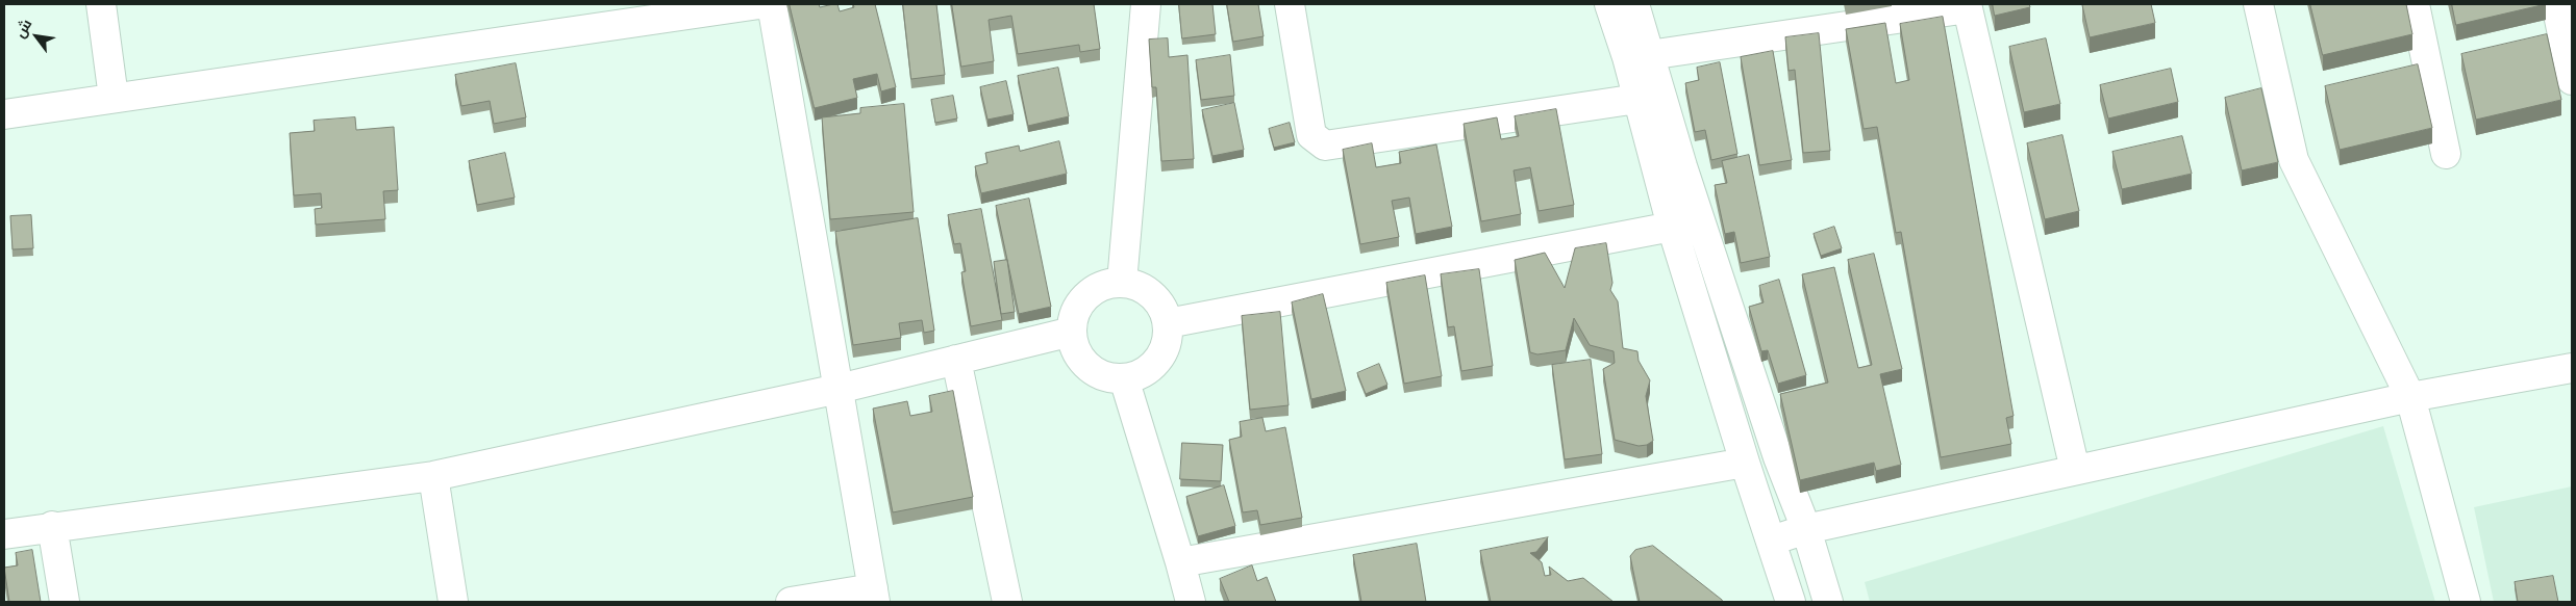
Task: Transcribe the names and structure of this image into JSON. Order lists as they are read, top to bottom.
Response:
{
  "north": "top left"
}
